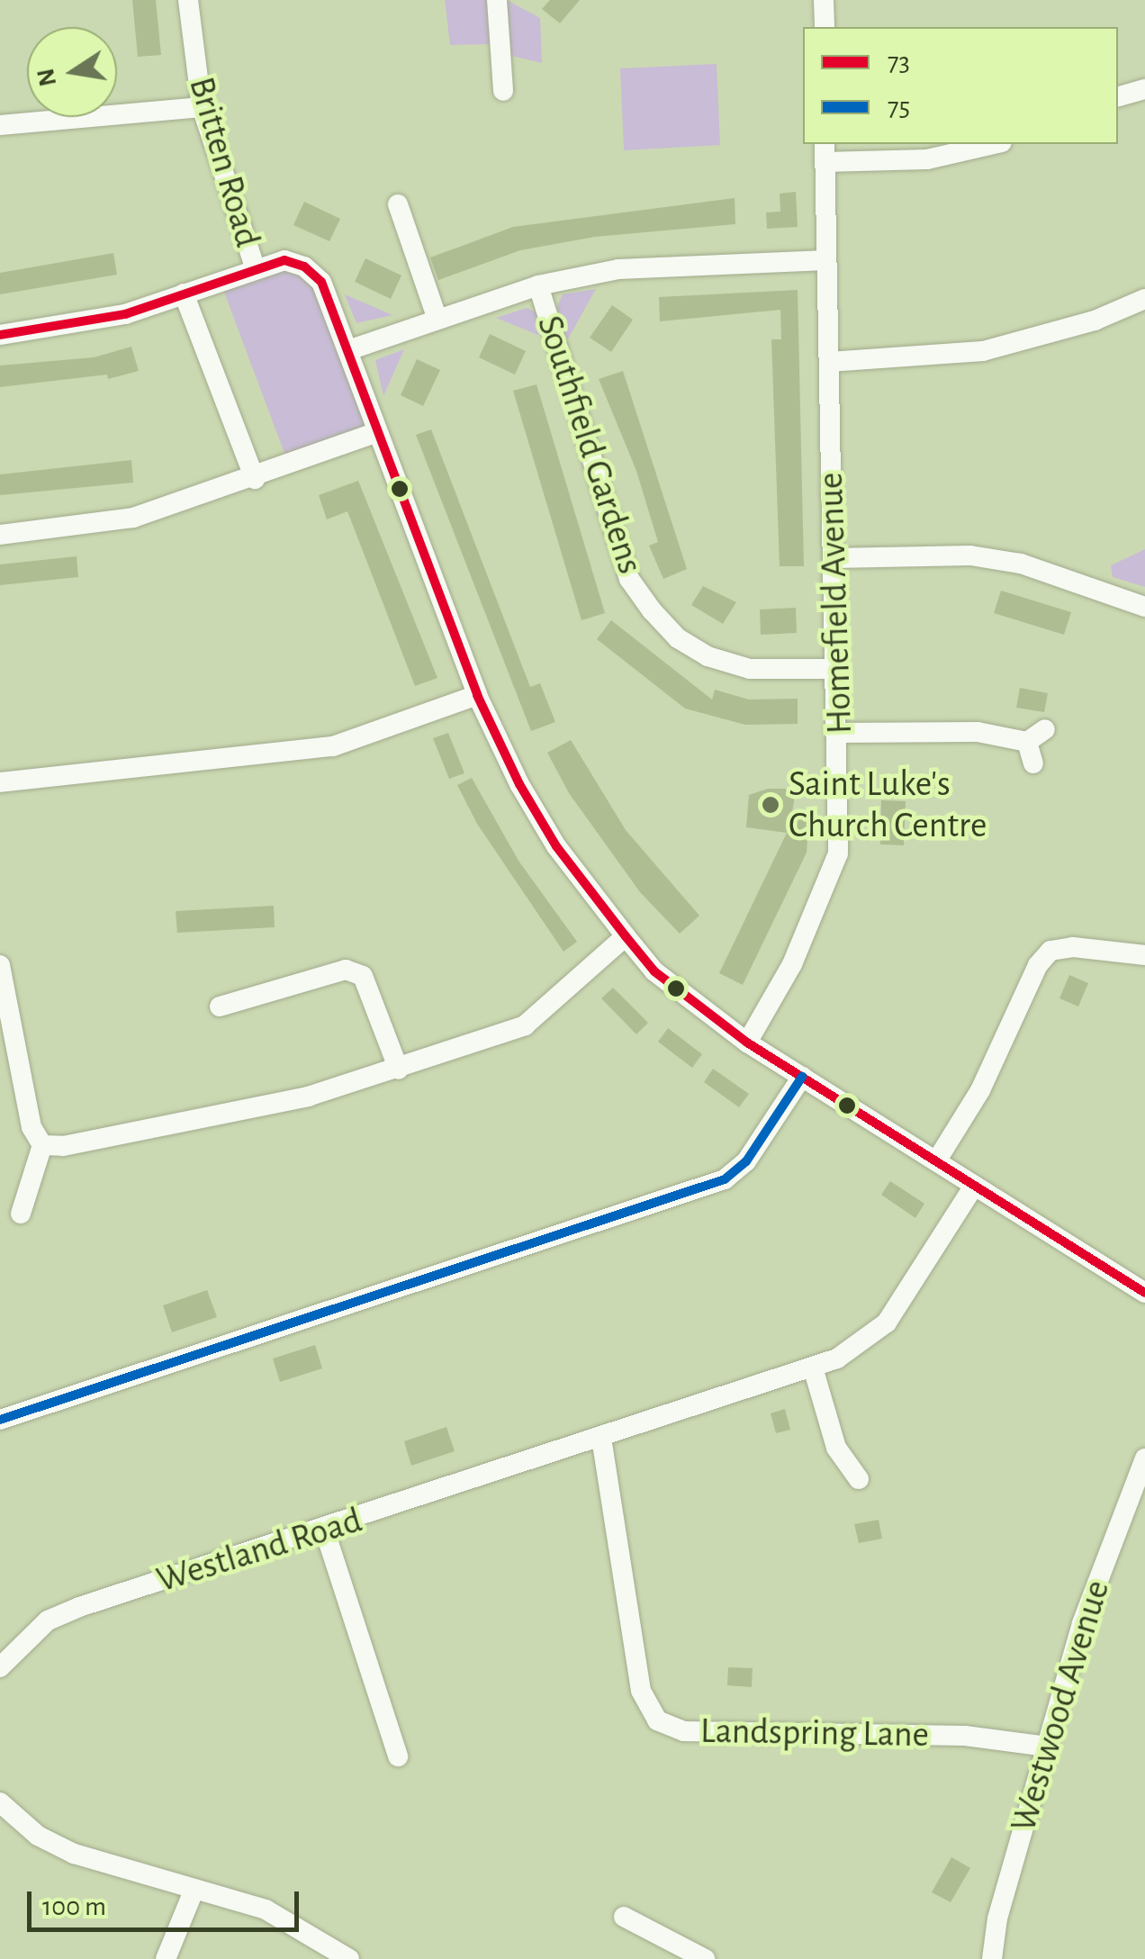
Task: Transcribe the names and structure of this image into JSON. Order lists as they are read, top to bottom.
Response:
{
  "streets": {
    "street": [
      "Britten Road",
      "Southfield Gardens",
      "Homefield Avenue",
      "Westland Road",
      "Westwood Avenue",
      "Landspring Lane"
    ]
  },
  "crossings": [
    ["Southfield Gardens", "Homefield Avenue"],
    ["Westland Road", "Landspring Lane"],
    ["Westwood Avenue", "Landspring Lane"]
  ],
  "places": ["Saint Luke's Church Centre"],
  "lines": ["transit line 73", "transit line 75"],
  "legend": ["73", "75"],
  "scale_bar": "100 m",
  "north": "left"
}
